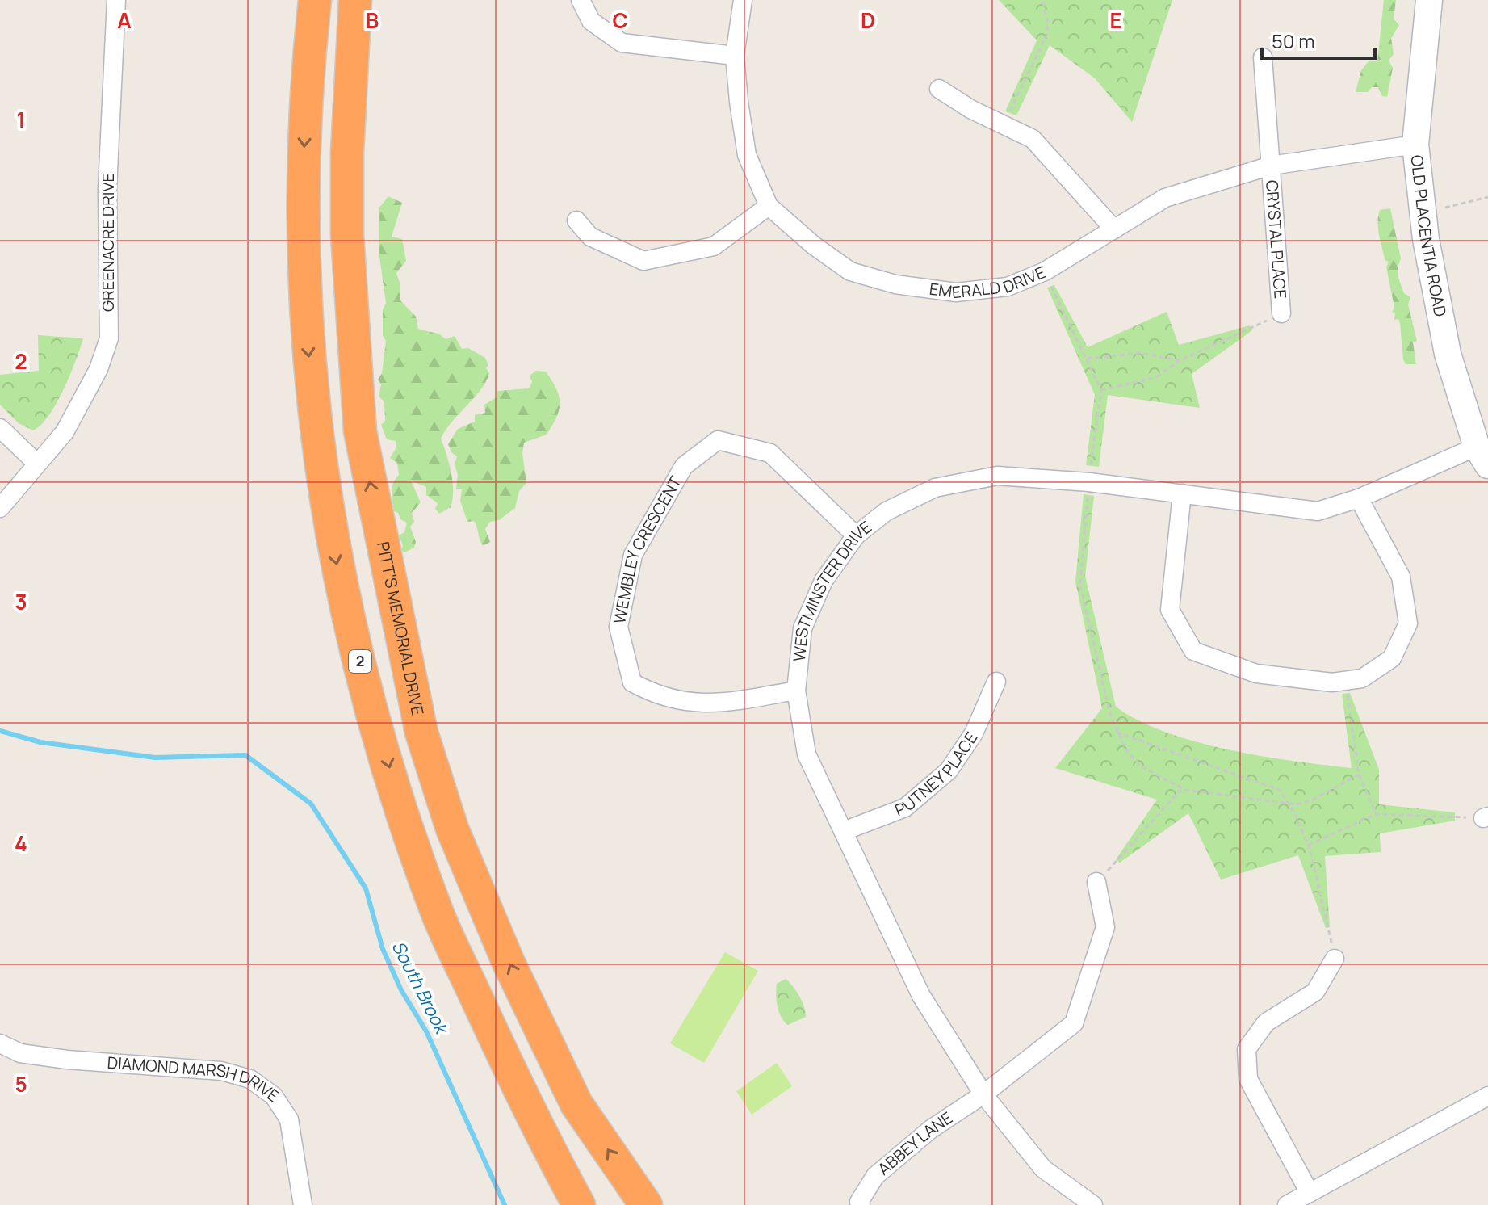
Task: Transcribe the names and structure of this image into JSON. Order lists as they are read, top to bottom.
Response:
{
  "streets": {
    "highway": ["PITT'S MEMORIAL DRIVE", "2"],
    "main road": ["OLD PLACENTIA ROAD"],
    "street": [
      "CRYSTAL PLACE",
      "GREENACRE DRIVE",
      "EMERALD DRIVE",
      "WEMBLEY CRESCENT",
      "WESTMINSTER DRIVE",
      "PUTNEY PLACE",
      "DIAMOND MARSH DRIVE",
      "ABBEY LANE"
    ]
  },
  "crossings": [
    ["OLD PLACENTIA ROAD", "EMERALD DRIVE"],
    ["OLD PLACENTIA ROAD", "WESTMINSTER DRIVE"],
    ["CRYSTAL PLACE", "EMERALD DRIVE"],
    ["WEMBLEY CRESCENT", "WESTMINSTER DRIVE"],
    ["WESTMINSTER DRIVE", "PUTNEY PLACE"],
    ["WESTMINSTER DRIVE", "ABBEY LANE"]
  ],
  "water": ["South Brook"],
  "scale_bar": "50 m",
  "grid": {
    "columns": [
      "A",
      "B",
      "C",
      "D",
      "E"
    ],
    "rows": [
      "1",
      "2",
      "3",
      "4",
      "5"
    ]
  }
}
